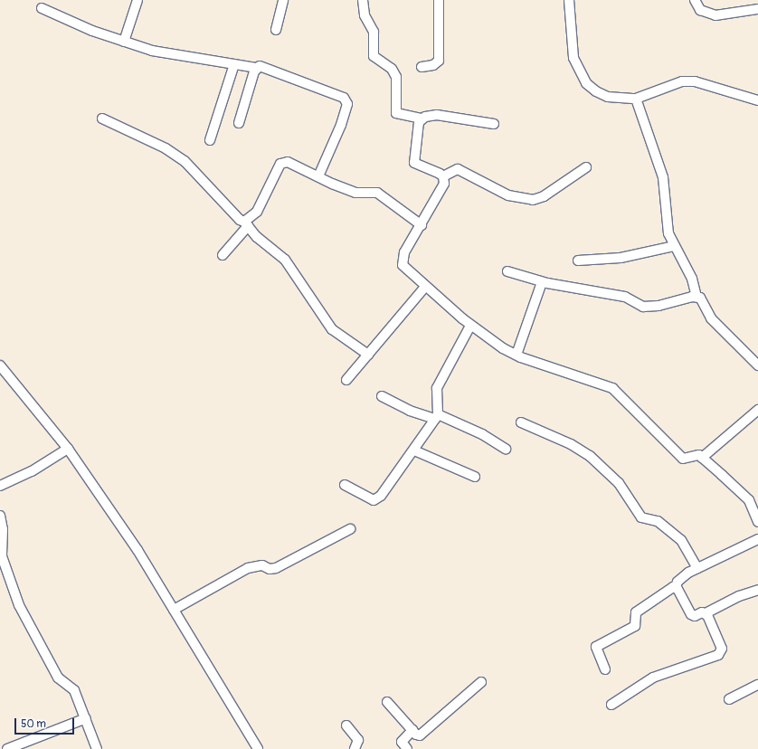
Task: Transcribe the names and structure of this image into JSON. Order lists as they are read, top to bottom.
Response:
{
  "scale_bar": "50 m"
}
